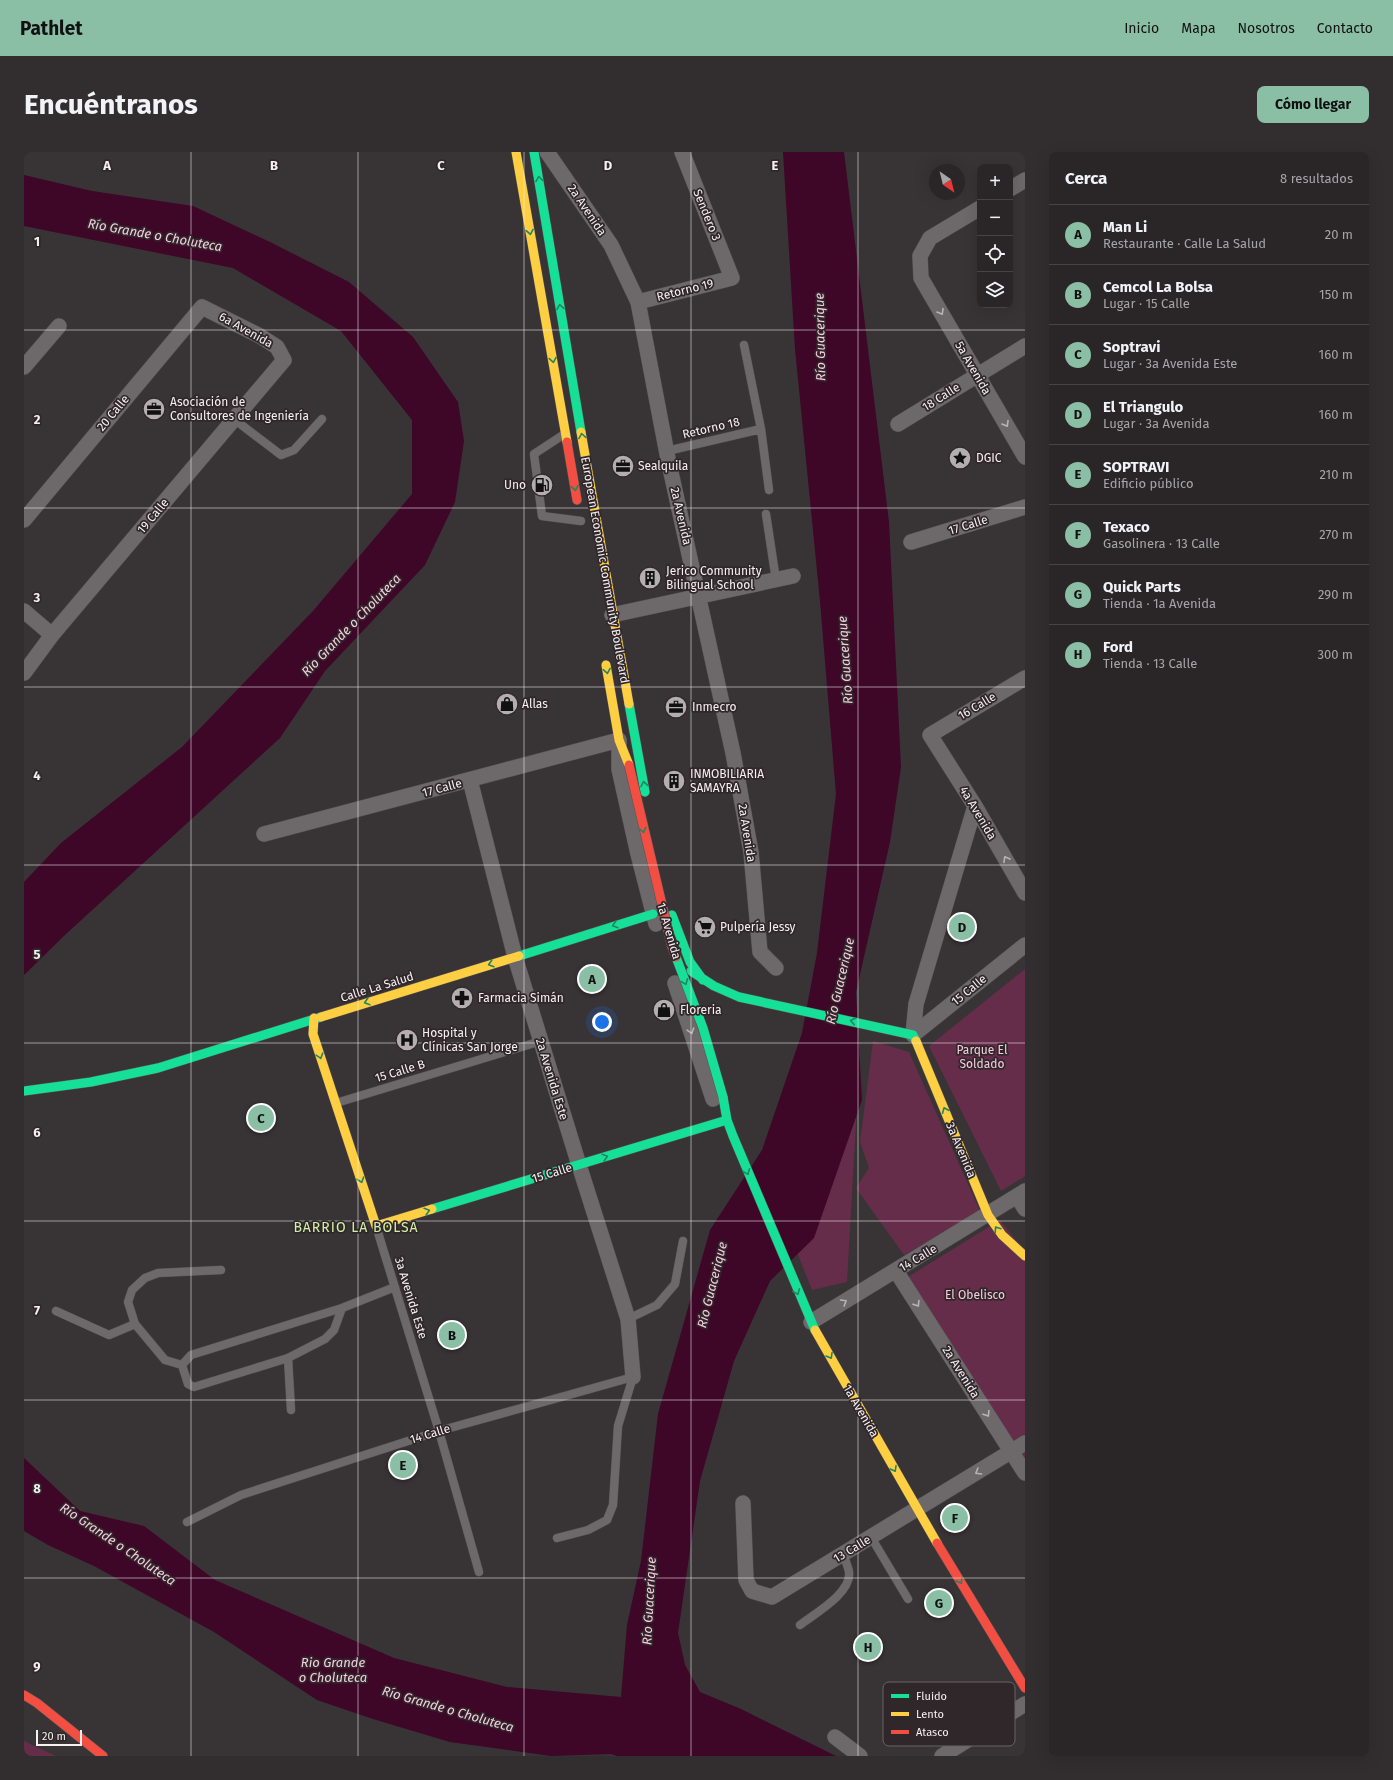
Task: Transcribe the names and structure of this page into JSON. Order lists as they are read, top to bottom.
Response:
{
  "streets": {
    "main road": [
      "European Economic Community Boulevard",
      "1a Avenida",
      "Calle La Salud",
      "15 Calle",
      "3a Avenida",
      "3a Avenida Este"
    ],
    "street": [
      "2a Avenida",
      "Sendero 3",
      "Retorno 19",
      "6a Avenida",
      "5a Avenida",
      "18 Calle",
      "20 Calle",
      "19 Calle",
      "17 Calle",
      "16 Calle",
      "4a Avenida",
      "2a Avenida Este",
      "14 Calle",
      "13 Calle"
    ],
    "lane": ["Retorno 18", "15 Calle B"]
  },
  "crossings": [
    ["2a Avenida", "Retorno 19"],
    ["2a Avenida", "Retorno 18"],
    ["2a Avenida", "14 Calle"],
    ["2a Avenida", "13 Calle"],
    ["Sendero 3", "Retorno 19"],
    ["6a Avenida", "20 Calle"],
    ["6a Avenida", "19 Calle"],
    ["5a Avenida", "18 Calle"],
    ["17 Calle", "European Economic Community Boulevard"],
    ["17 Calle", "1a Avenida"],
    ["17 Calle", "2a Avenida Este"],
    ["European Economic Community Boulevard", "1a Avenida"],
    ["European Economic Community Boulevard", "Calle La Salud"],
    ["16 Calle", "4a Avenida"],
    ["4a Avenida", "3a Avenida"],
    ["1a Avenida", "Calle La Salud"],
    ["1a Avenida", "15 Calle"],
    ["1a Avenida", "14 Calle"],
    ["1a Avenida", "13 Calle"],
    ["Calle La Salud", "2a Avenida Este"],
    ["Calle La Salud", "3a Avenida Este"],
    ["15 Calle", "2a Avenida Este"],
    ["15 Calle", "3a Avenida"],
    ["15 Calle", "3a Avenida Este"],
    ["15 Calle B", "2a Avenida Este"],
    ["15 Calle B", "3a Avenida Este"],
    ["2a Avenida Este", "14 Calle"],
    ["3a Avenida", "14 Calle"],
    ["14 Calle", "3a Avenida Este"]
  ],
  "one_way": [
    "5a Avenida",
    "4a Avenida",
    "1a Avenida",
    "Calle La Salud",
    "15 Calle",
    "3a Avenida"
  ],
  "districts": ["BARRIO LA BOLSA"],
  "water": ["Río Grande o Choluteca", "Río Guacerique", "Rio Grande o Choluteca"],
  "parks": ["Parque El Soldado", "El Obelisco"],
  "places": {
    "office": ["Asociación de Consultores de Ingeniería", "Sealquila", "Inmecro"],
    "place": ["DGIC"],
    "fuel station": ["Uno"],
    "building": ["Jerico Community Bilingual School", "INMOBILIARIA SAMAYRA"],
    "shop": ["Allas", "Floreria"],
    "supermarket": ["Pulpería Jessy"],
    "pharmacy": ["Farmacia Simán"],
    "hospital": ["Hospital y Clínicas San Jorge"]
  },
  "legend": ["Fluido", "Lento", "Atasco"],
  "scale_bar": "20 m",
  "north": "bottom right",
  "page": {
    "header": "Pathlet",
    "nav": [
      "Inicio",
      "Mapa",
      "Nosotros",
      "Contacto"
    ],
    "buttons": "Cómo llegar",
    "title": "Encuéntranos",
    "heading": ["Cerca", "8 resultados"],
    "map_buttons": ["+", "−"],
    "list": [
      {
        "mark": "A",
        "name": "Man Li",
        "note": "Restaurante · Calle La Salud",
        "value": "20 m"
      },
      {
        "mark": "B",
        "name": "Cemcol La Bolsa",
        "note": "Lugar · 15 Calle",
        "value": "150 m"
      },
      {
        "mark": "C",
        "name": "Soptravi",
        "note": "Lugar · 3a Avenida Este",
        "value": "160 m"
      },
      {
        "mark": "D",
        "name": "El Triangulo",
        "note": "Lugar · 3a Avenida",
        "value": "160 m"
      },
      {
        "mark": "E",
        "name": "SOPTRAVI",
        "note": "Edificio público",
        "value": "210 m"
      },
      {
        "mark": "F",
        "name": "Texaco",
        "note": "Gasolinera · 13 Calle",
        "value": "270 m"
      },
      {
        "mark": "G",
        "name": "Quick Parts",
        "note": "Tienda · 1a Avenida",
        "value": "290 m"
      },
      {
        "mark": "H",
        "name": "Ford",
        "note": "Tienda · 13 Calle",
        "value": "300 m"
      }
    ],
    "pins": [
      "D",
      "A",
      "C",
      "B",
      "E",
      "F",
      "G",
      "H"
    ],
    "scale": "20 m"
  },
  "grid": {
    "columns": [
      "A",
      "B",
      "C",
      "D",
      "E"
    ],
    "rows": [
      "1",
      "2",
      "3",
      "4",
      "5",
      "6",
      "7",
      "8",
      "9"
    ]
  }
}
